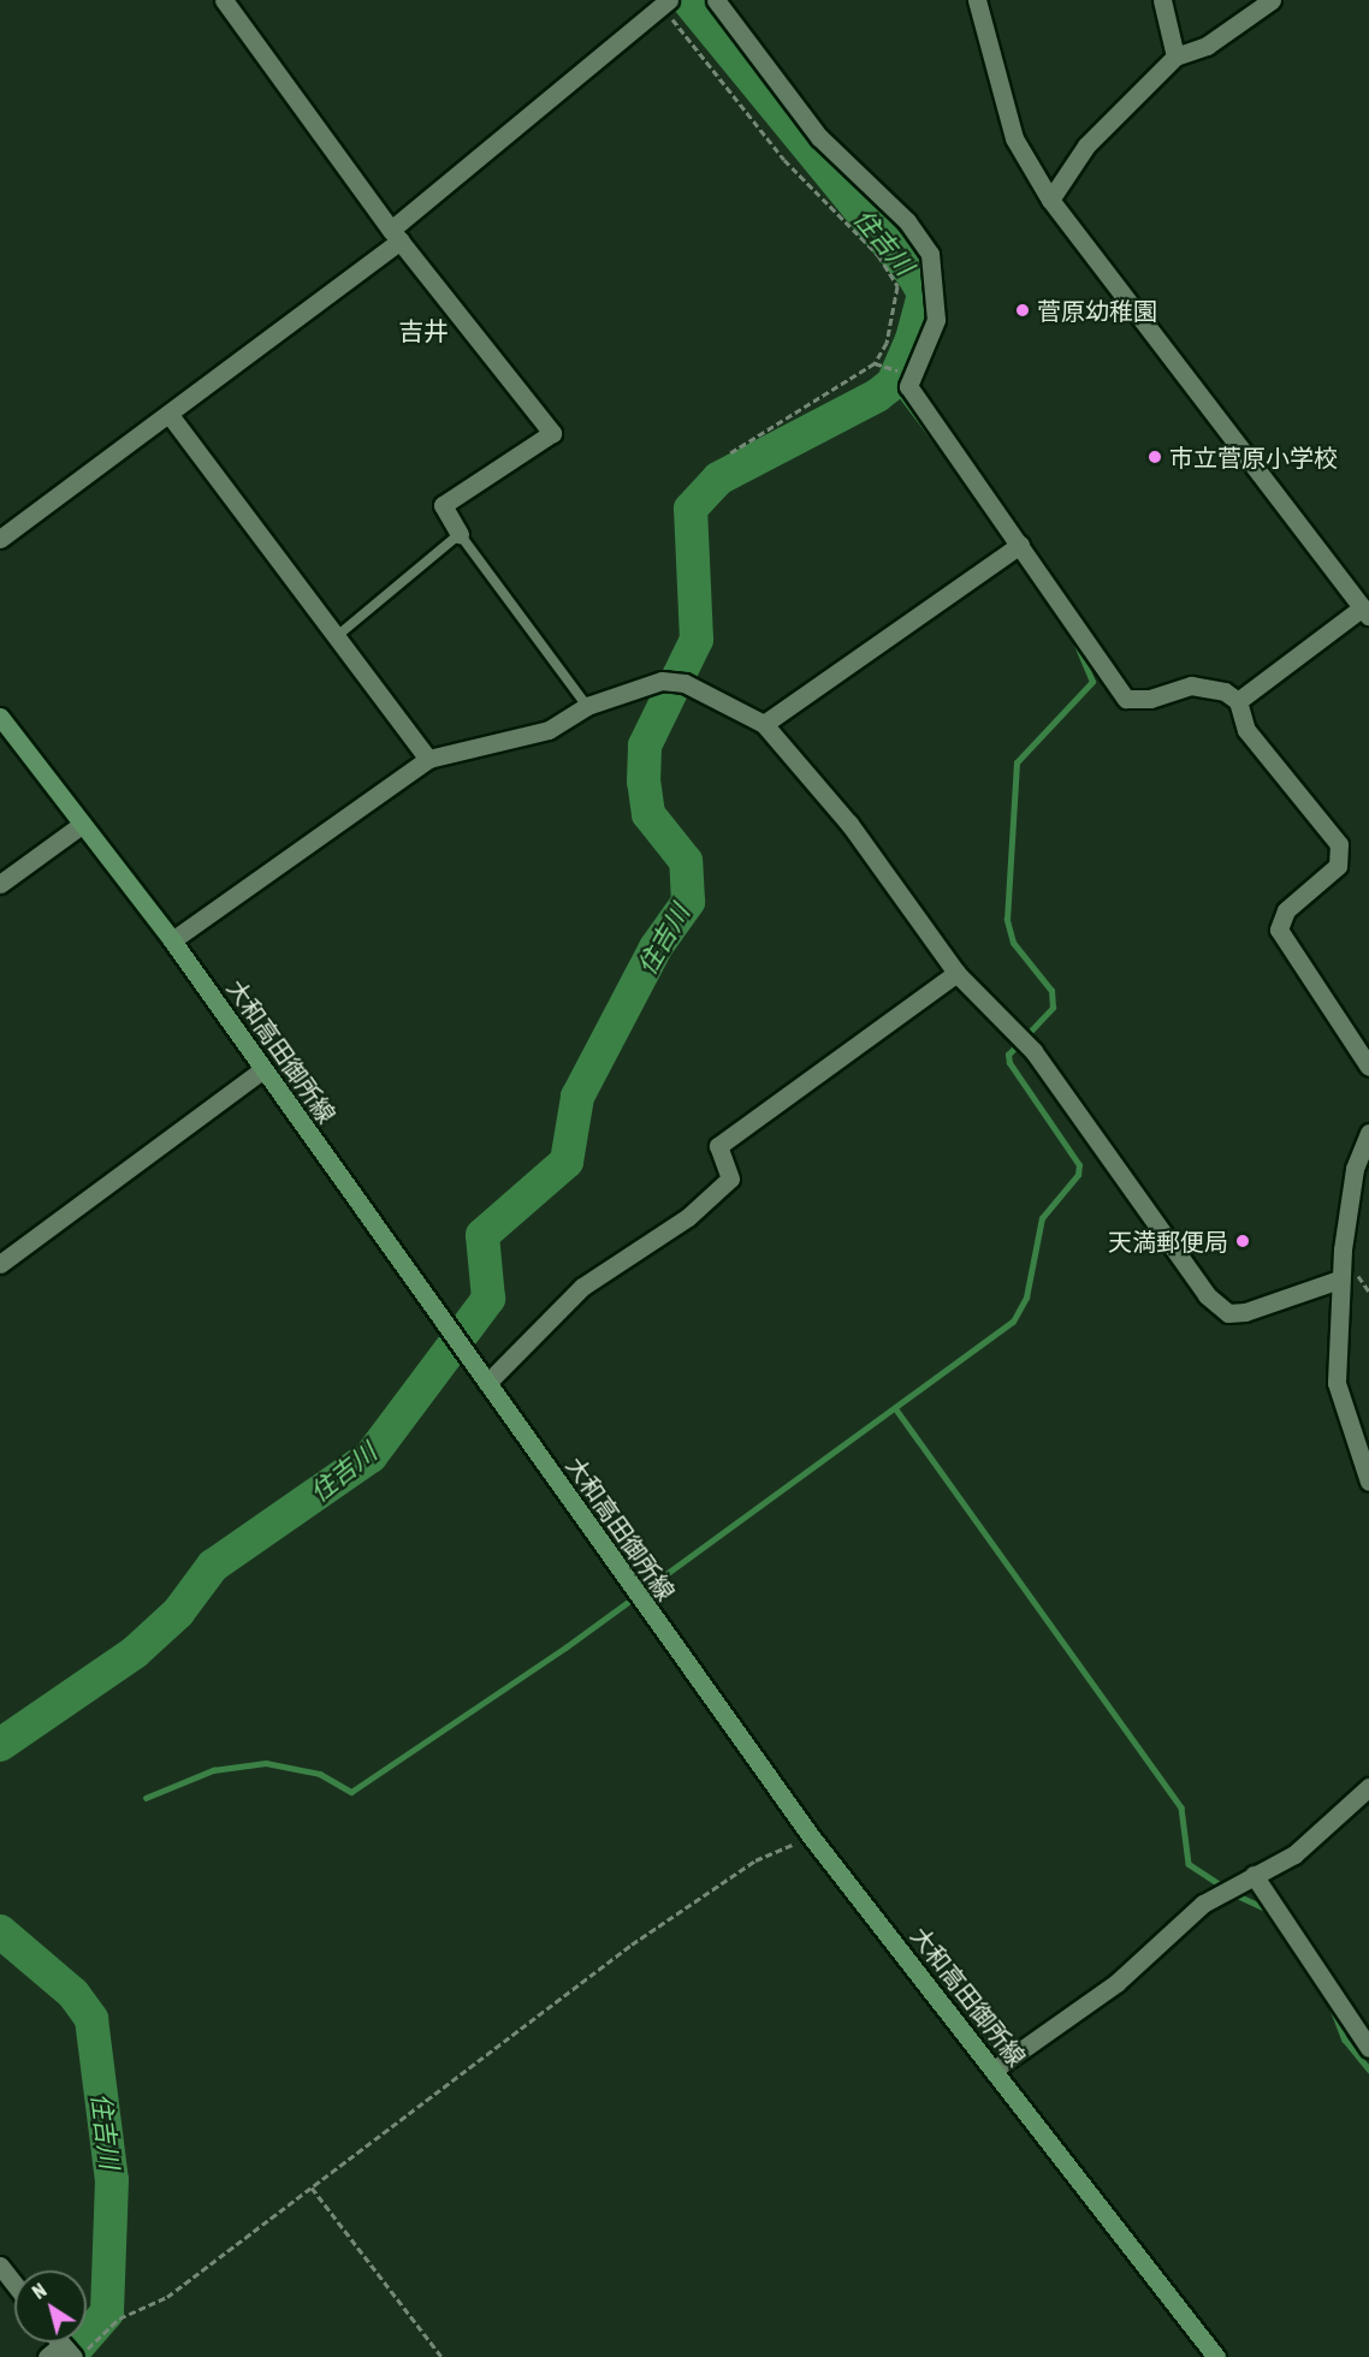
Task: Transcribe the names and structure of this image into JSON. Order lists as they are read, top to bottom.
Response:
{
  "streets": {
    "main road": ["大和高田御所線"]
  },
  "districts": ["吉井"],
  "water": ["住吉川"],
  "places": ["菅原幼稚園", "市立菅原小学校", "天満郵便局"],
  "north": "top left"
}
